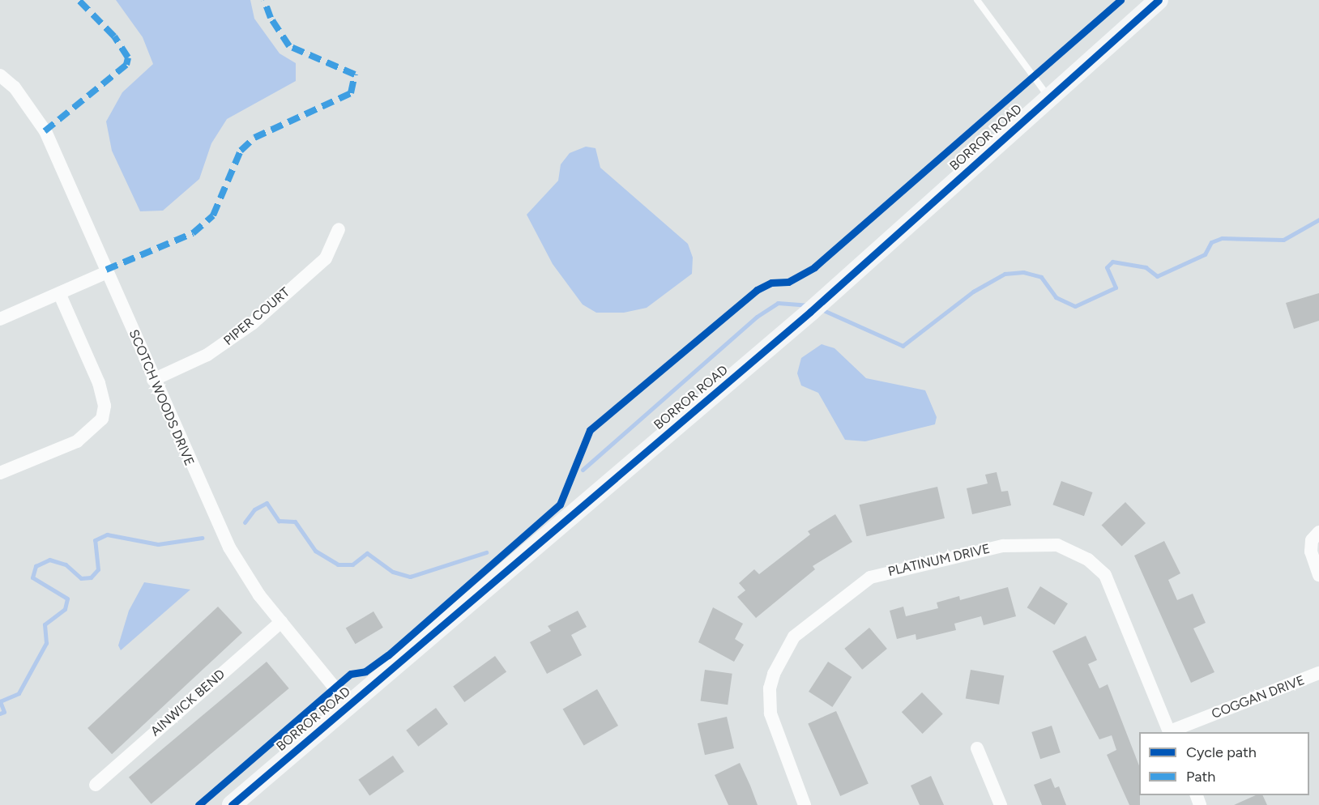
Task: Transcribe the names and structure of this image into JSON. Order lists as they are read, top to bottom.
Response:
{
  "streets": {
    "street": [
      "BORROR ROAD",
      "PIPER COURT",
      "SCOTCH WOODS DRIVE",
      "PLATINUM DRIVE",
      "COGGAN DRIVE",
      "AINWICK BEND"
    ]
  },
  "crossings": [
    ["BORROR ROAD", "SCOTCH WOODS DRIVE"],
    ["PIPER COURT", "SCOTCH WOODS DRIVE"],
    ["SCOTCH WOODS DRIVE", "AINWICK BEND"],
    ["PLATINUM DRIVE", "COGGAN DRIVE"]
  ],
  "legend": ["Cycle path", "Path"]
}
